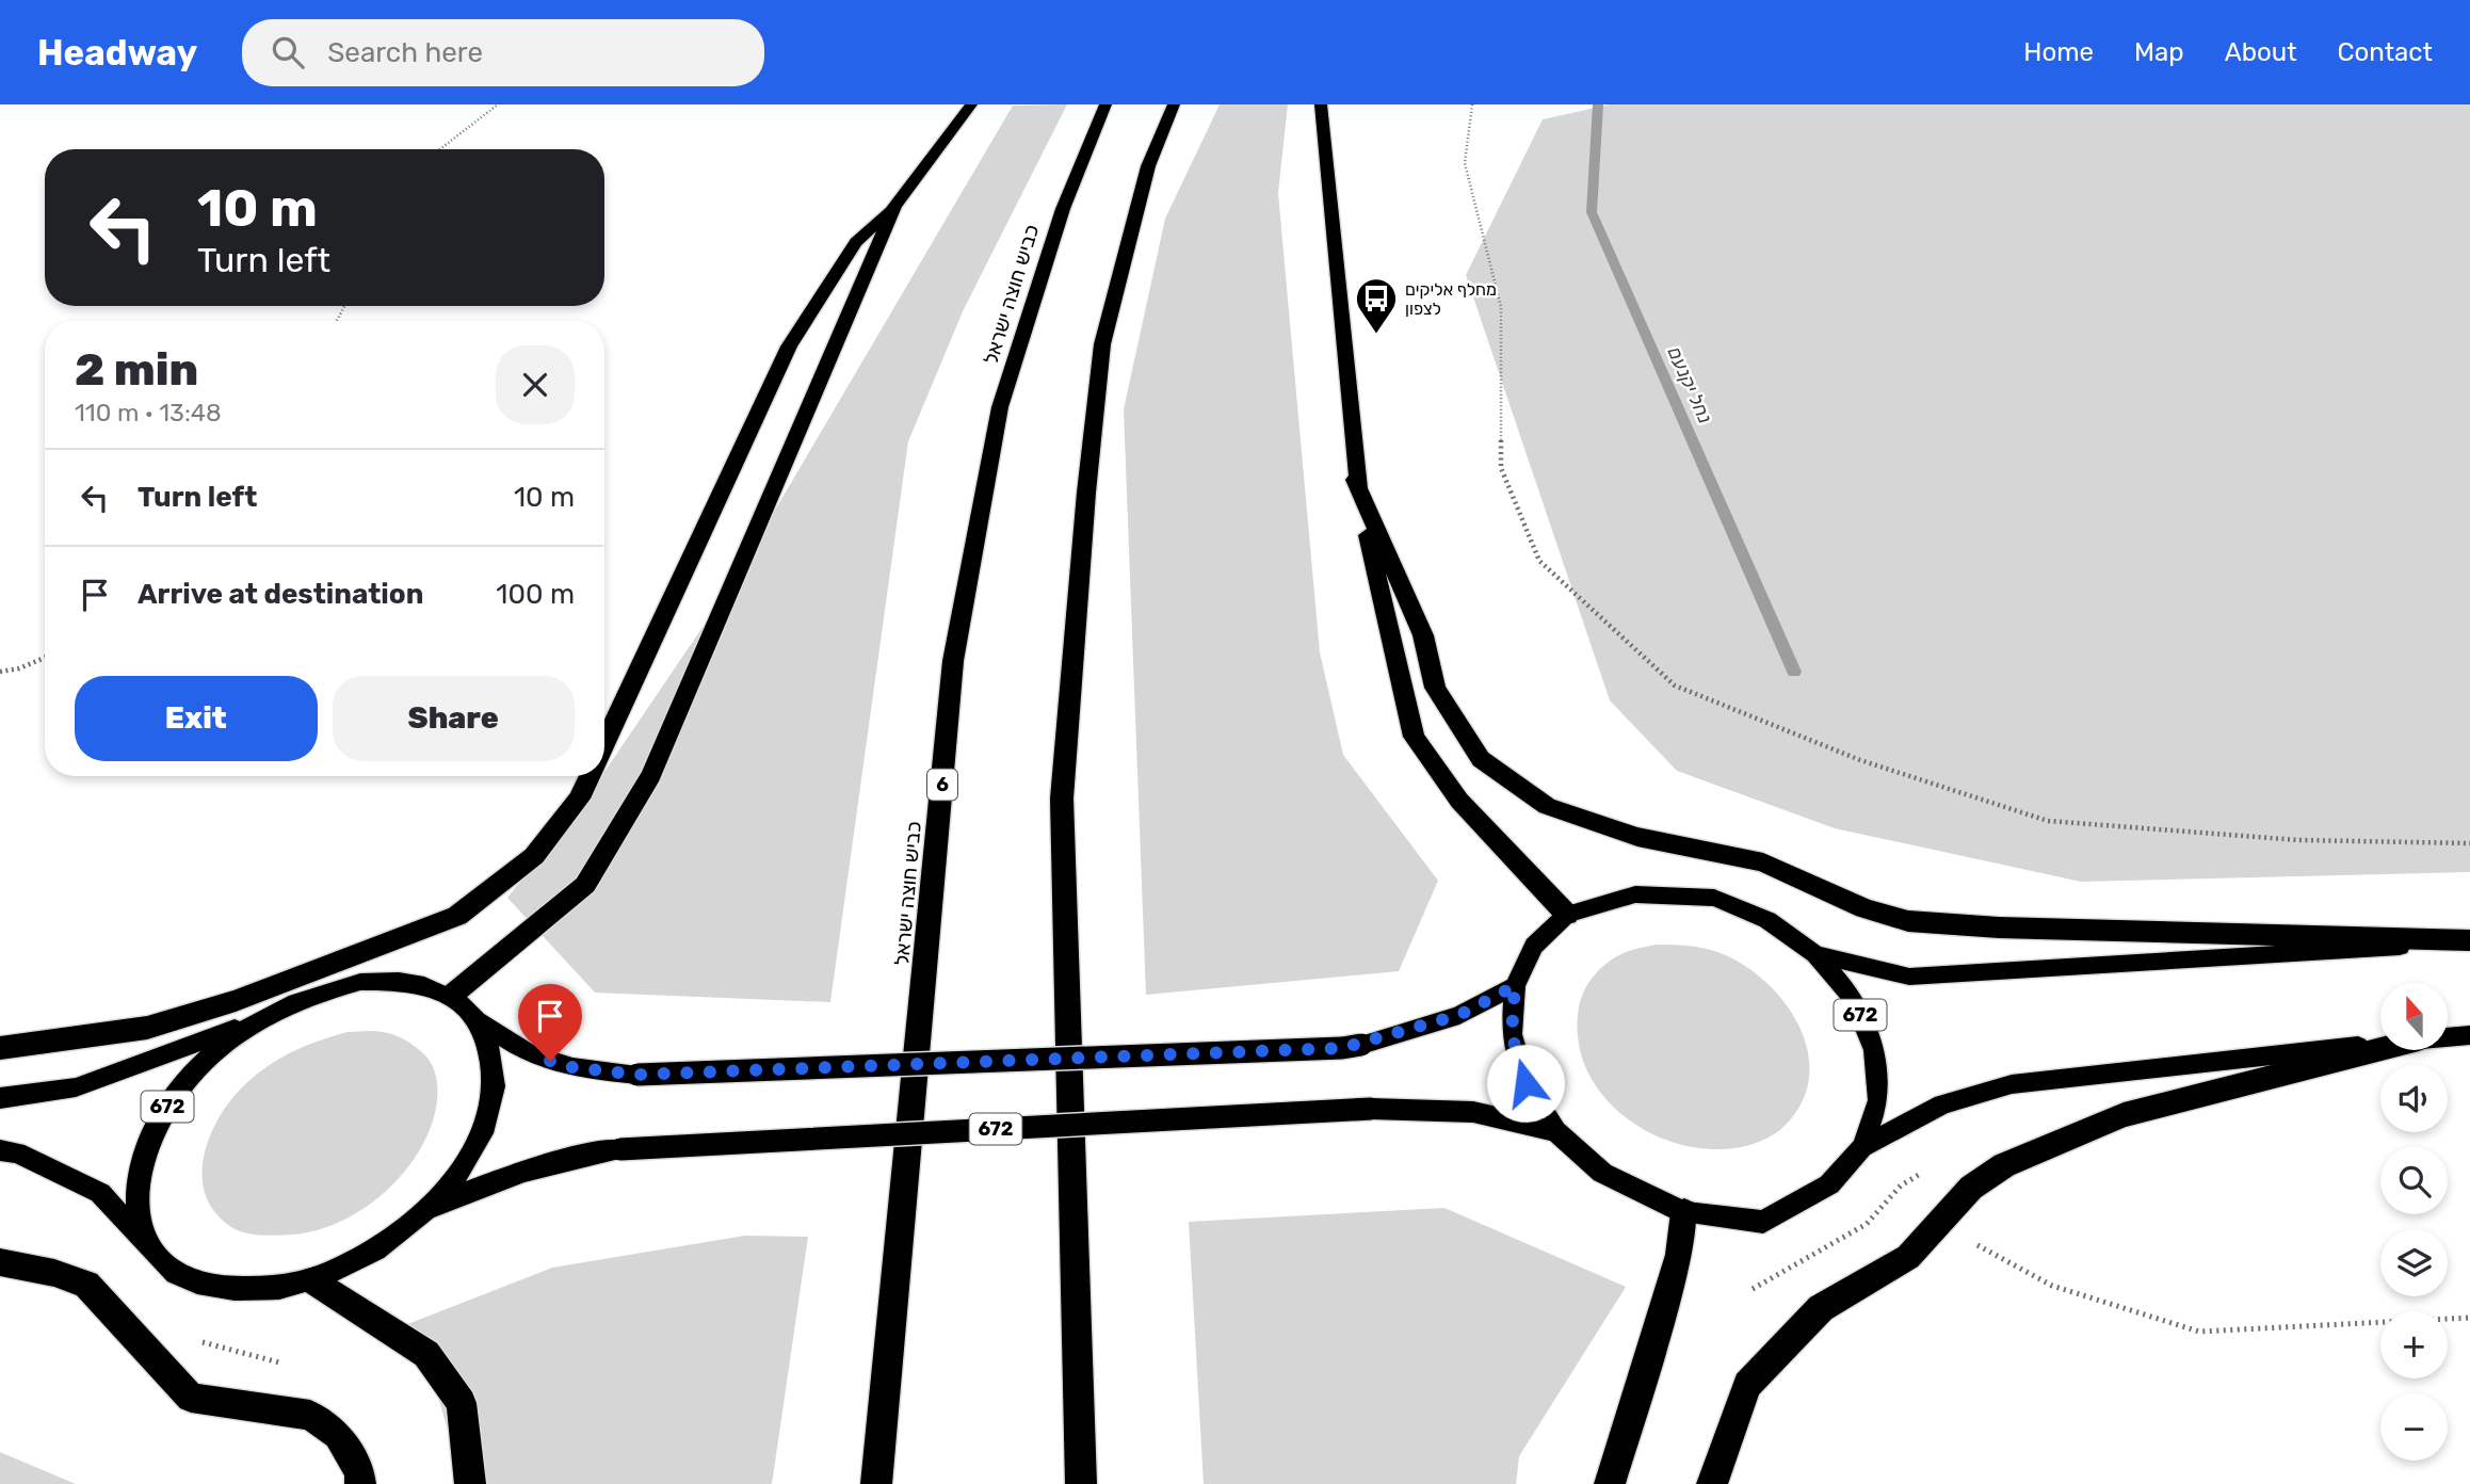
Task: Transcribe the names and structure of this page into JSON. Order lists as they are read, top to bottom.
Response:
{
  "streets": {
    "highway": ["כביש חוצה ישראל", "6"],
    "main road": ["672"]
  },
  "water": ["נחל יקנעם"],
  "places": {
    "bus stop": ["מחלף אליקים לצפון"]
  },
  "north": "top",
  "page": {
    "header": "Headway",
    "search": "Search here",
    "nav": [
      "Home",
      "Map",
      "About",
      "Contact"
    ],
    "turn": ["10 m", "Turn left"],
    "heading": ["2 min", "110 m · 13:48"],
    "list": [
      {
        "name": "Turn left",
        "value": "10 m"
      },
      {
        "name": "Arrive at destination",
        "value": "100 m"
      }
    ],
    "buttons": ["Exit", "Share"],
    "map_buttons": ["+", "−"]
  }
}
